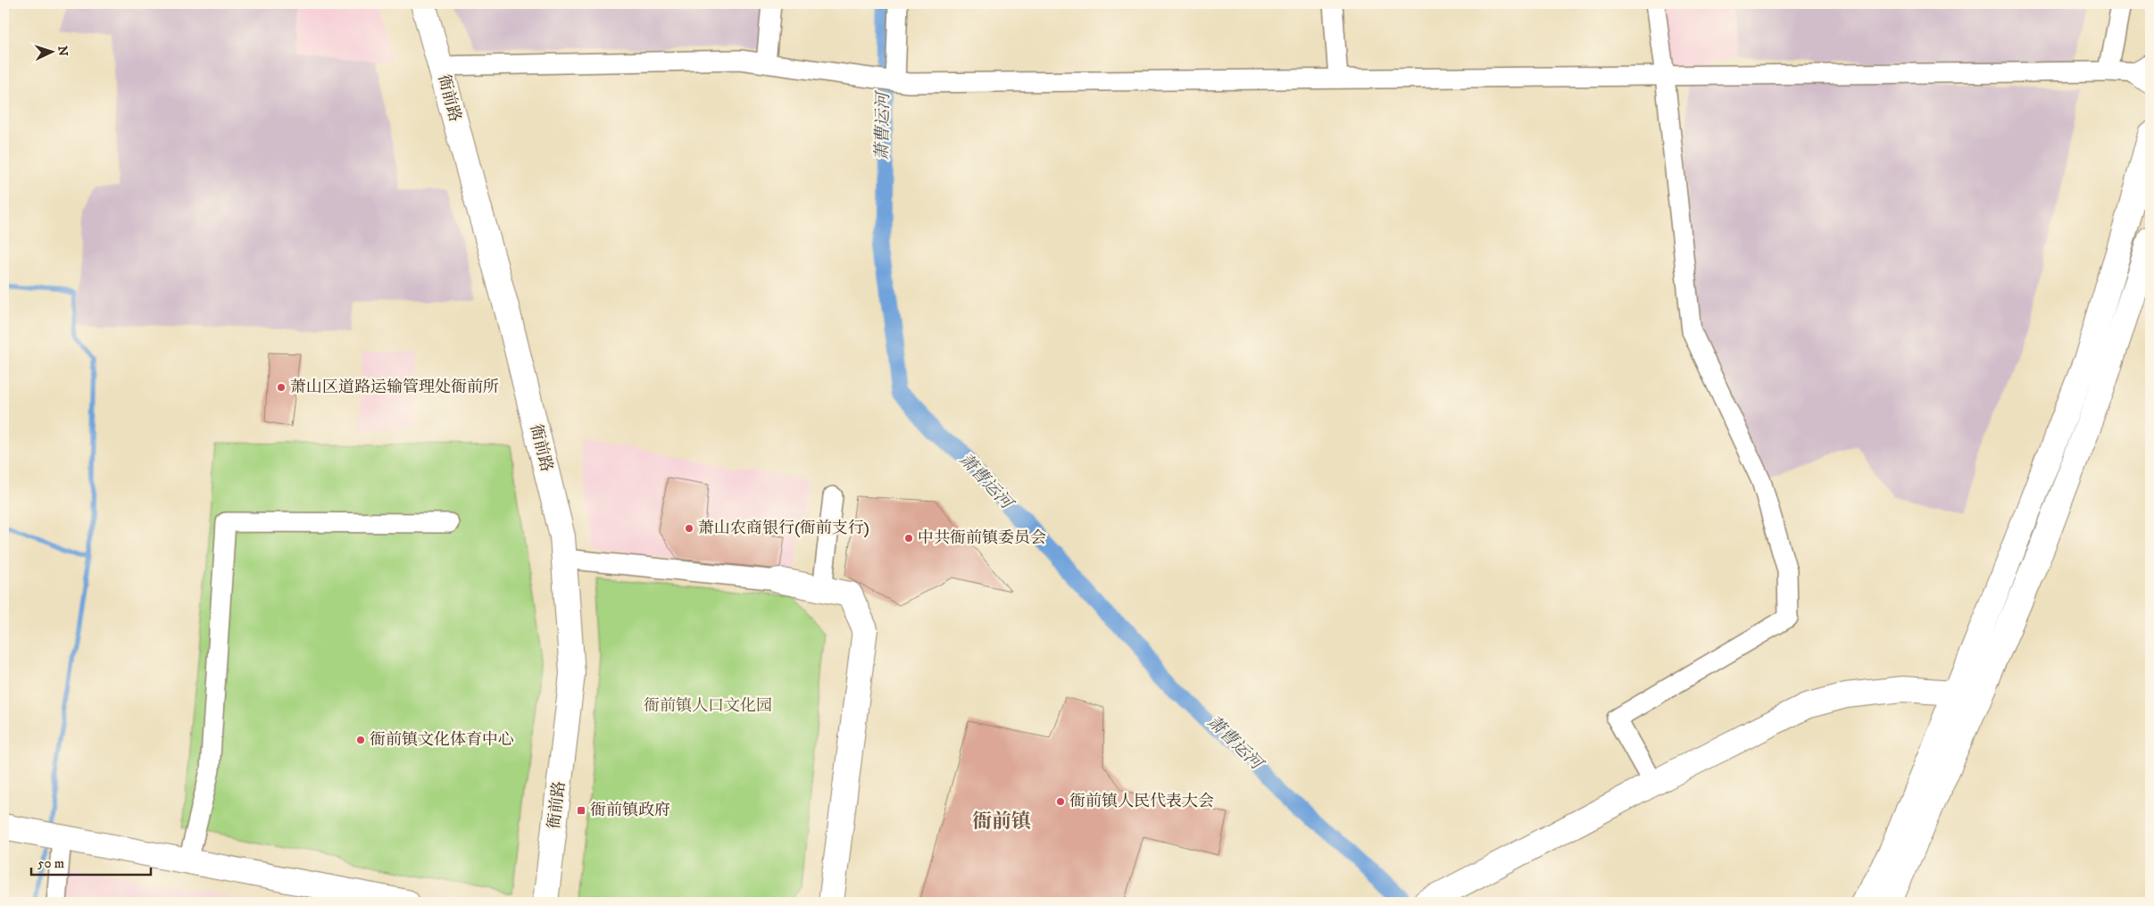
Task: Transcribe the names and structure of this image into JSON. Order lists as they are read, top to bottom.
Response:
{
  "streets": {
    "main road": ["衙前路"]
  },
  "districts": ["衙前镇"],
  "water": ["萧曹运河"],
  "parks": ["衙前镇人口文化园"],
  "places": {
    "other": [
      "萧山区道路运输管理处衙前所",
      "萧山农商银行(衙前支行)",
      "中共衙前镇委员会",
      "衙前镇文化体育中心",
      "衙前镇人民代表大会"
    ],
    "transit": ["衙前镇政府"]
  },
  "scale_bar": "50 m",
  "north": "right"
}
